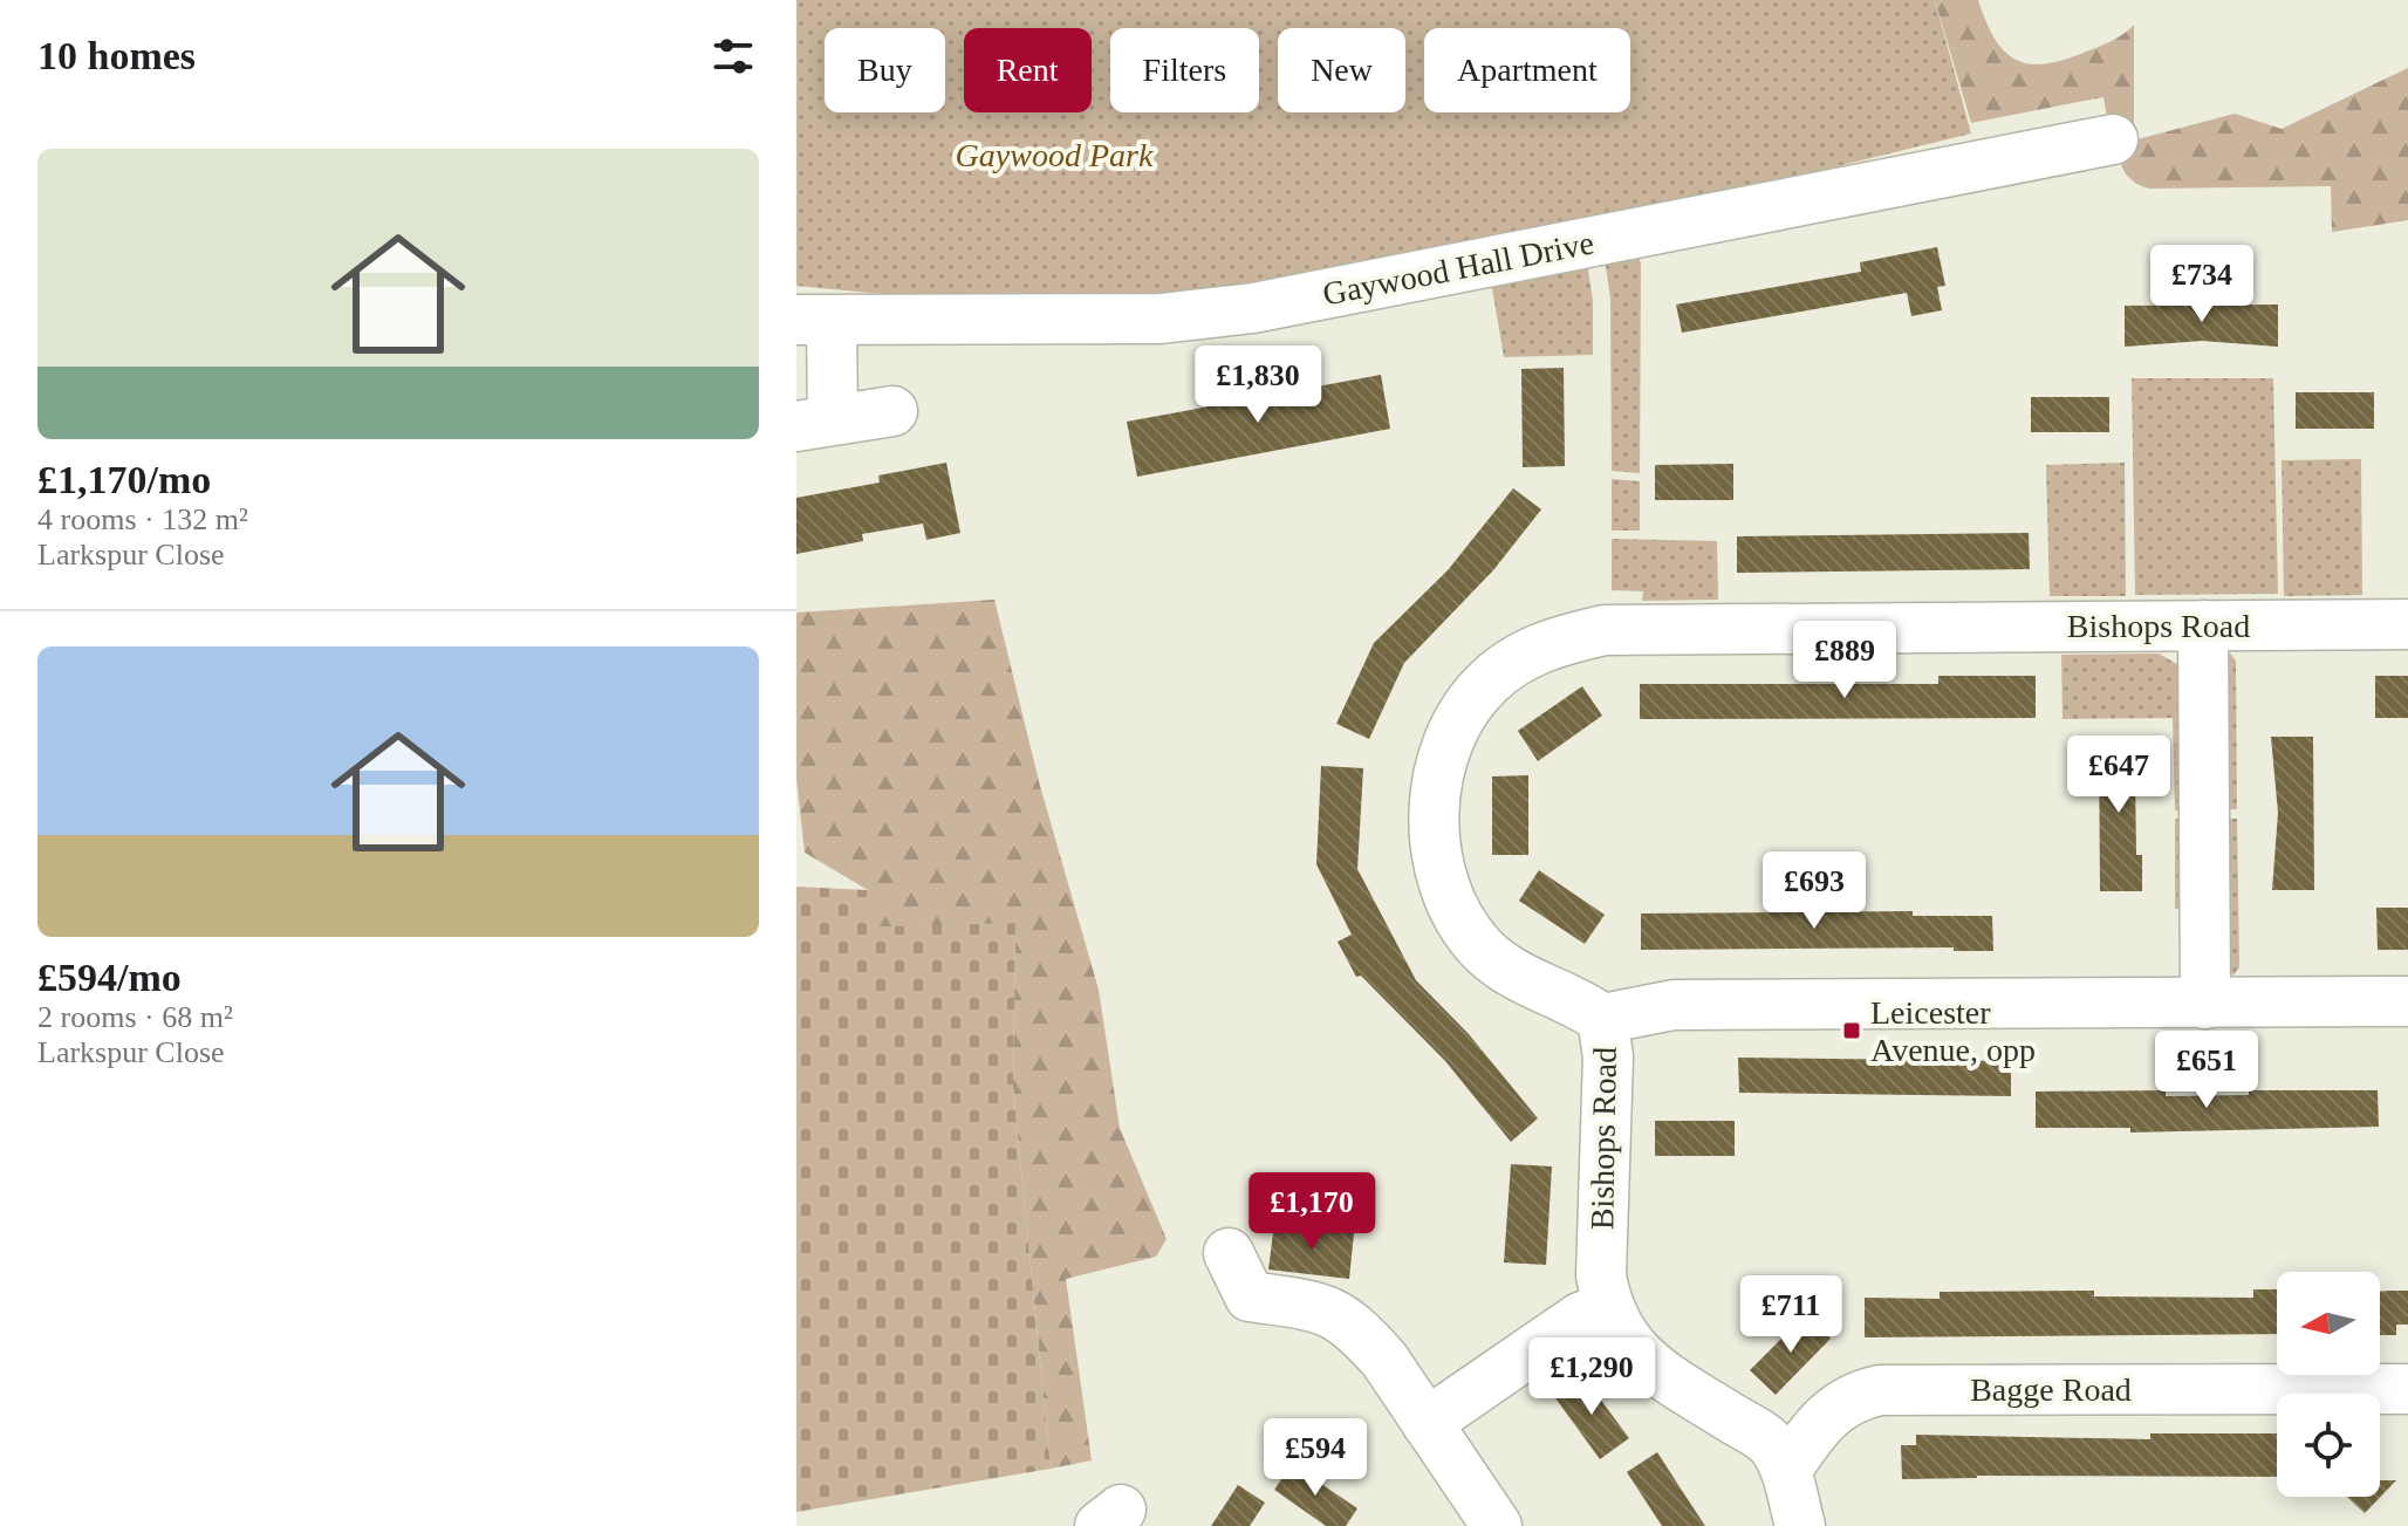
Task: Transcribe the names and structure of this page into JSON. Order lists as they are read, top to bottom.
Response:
{
  "streets": {
    "street": ["Gaywood Hall Drive", "Bishops Road", "Bagge Road"]
  },
  "crossings": [
    ["Bishops Road", "Bagge Road"]
  ],
  "parks": ["Gaywood Park"],
  "places": {
    "transit": ["Leicester Avenue, opp"]
  },
  "north": "left",
  "page": {
    "heading": "10 homes",
    "chip": [
      "Buy",
      "Rent",
      "Filters",
      "New",
      "Apartment"
    ],
    "list": [
      {
        "name": "£1,170/mo",
        "note": "4 rooms · 132 m² · Larkspur Close"
      },
      {
        "name": "£594/mo",
        "note": "2 rooms · 68 m² · Larkspur Close"
      }
    ],
    "price": [
      "£734",
      "£1,830",
      "£889",
      "£647",
      "£693",
      "£651",
      "£1,170",
      "£711",
      "£1,290",
      "£594"
    ]
  }
}
